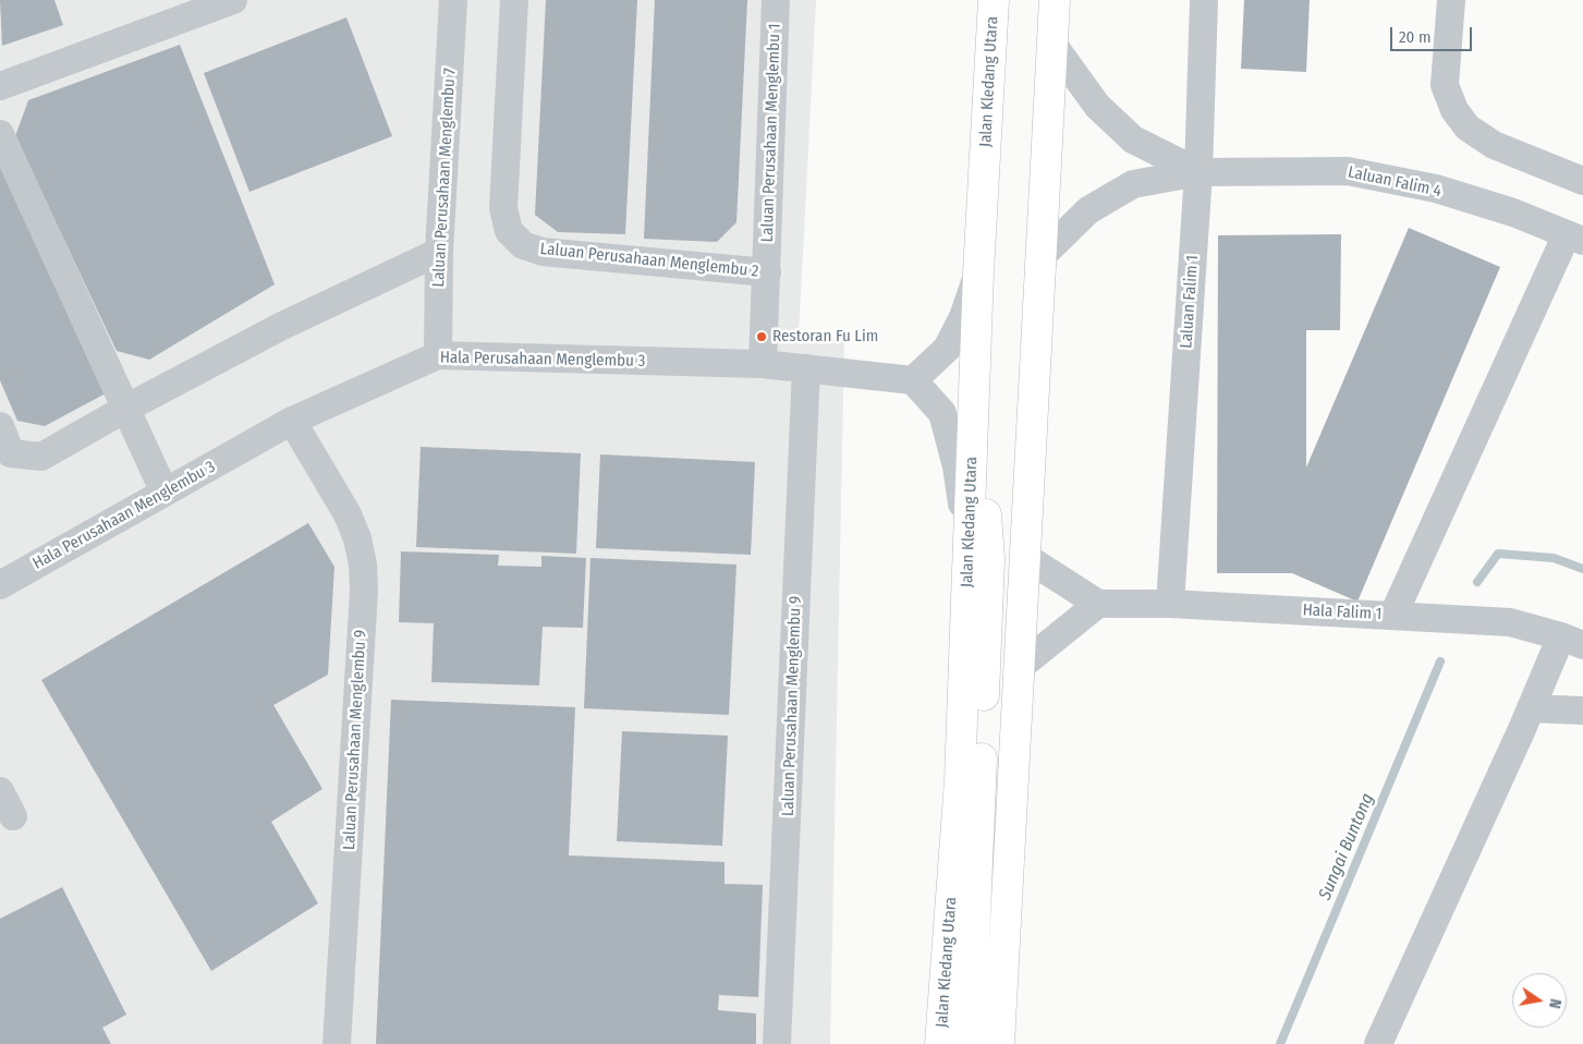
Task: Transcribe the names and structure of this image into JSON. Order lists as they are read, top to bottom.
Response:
{
  "streets": {
    "main road": ["Jalan Kledang Utara"],
    "street": [
      "Laluan Perusahaan Menglembu 1",
      "Laluan Perusahaan Menglembu 7",
      "Laluan Falim 4",
      "Laluan Perusahaan Menglembu 2",
      "Laluan Falim 1",
      "Hala Perusahaan Menglembu 3",
      "Hala Falim 1",
      "Laluan Perusahaan Menglembu 9"
    ]
  },
  "crossings": [
    ["Laluan Perusahaan Menglembu 1", "Laluan Perusahaan Menglembu 2"],
    ["Laluan Perusahaan Menglembu 1", "Hala Perusahaan Menglembu 3"],
    ["Laluan Perusahaan Menglembu 7", "Hala Perusahaan Menglembu 3"],
    ["Laluan Falim 4", "Laluan Falim 1"],
    ["Laluan Falim 1", "Hala Falim 1"],
    ["Hala Perusahaan Menglembu 3", "Laluan Perusahaan Menglembu 9"]
  ],
  "water": ["Sungai Buntong"],
  "places": ["Restoran Fu Lim"],
  "scale_bar": "20 m",
  "north": "right"
}
